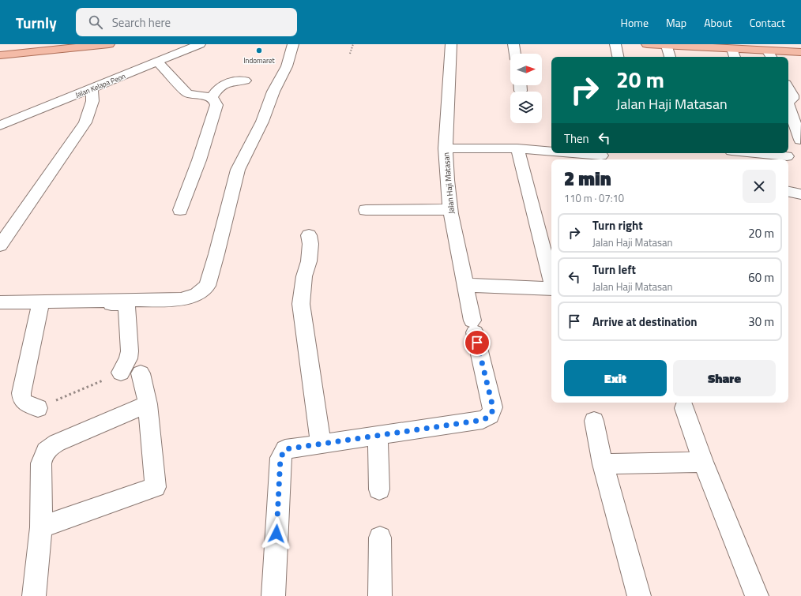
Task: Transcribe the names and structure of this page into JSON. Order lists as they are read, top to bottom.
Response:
{
  "streets": {
    "street": ["Jalan Kelapa Peon", "Jalan Haji Matasan"]
  },
  "places": ["Indomaret"],
  "north": "right",
  "page": {
    "header": "Turnly",
    "search": "Search here",
    "nav": [
      "Home",
      "Map",
      "About",
      "Contact"
    ],
    "turn": ["20 m", "Jalan Haji Matasan"],
    "then": "Then",
    "heading": ["2 min", "110 m · 07:10"],
    "list": [
      {
        "name": "Turn right",
        "note": "Jalan Haji Matasan",
        "value": "20 m"
      },
      {
        "name": "Turn left",
        "note": "Jalan Haji Matasan",
        "value": "60 m"
      },
      {
        "name": "Arrive at destination",
        "value": "30 m"
      }
    ],
    "buttons": ["Exit", "Share"]
  }
}
